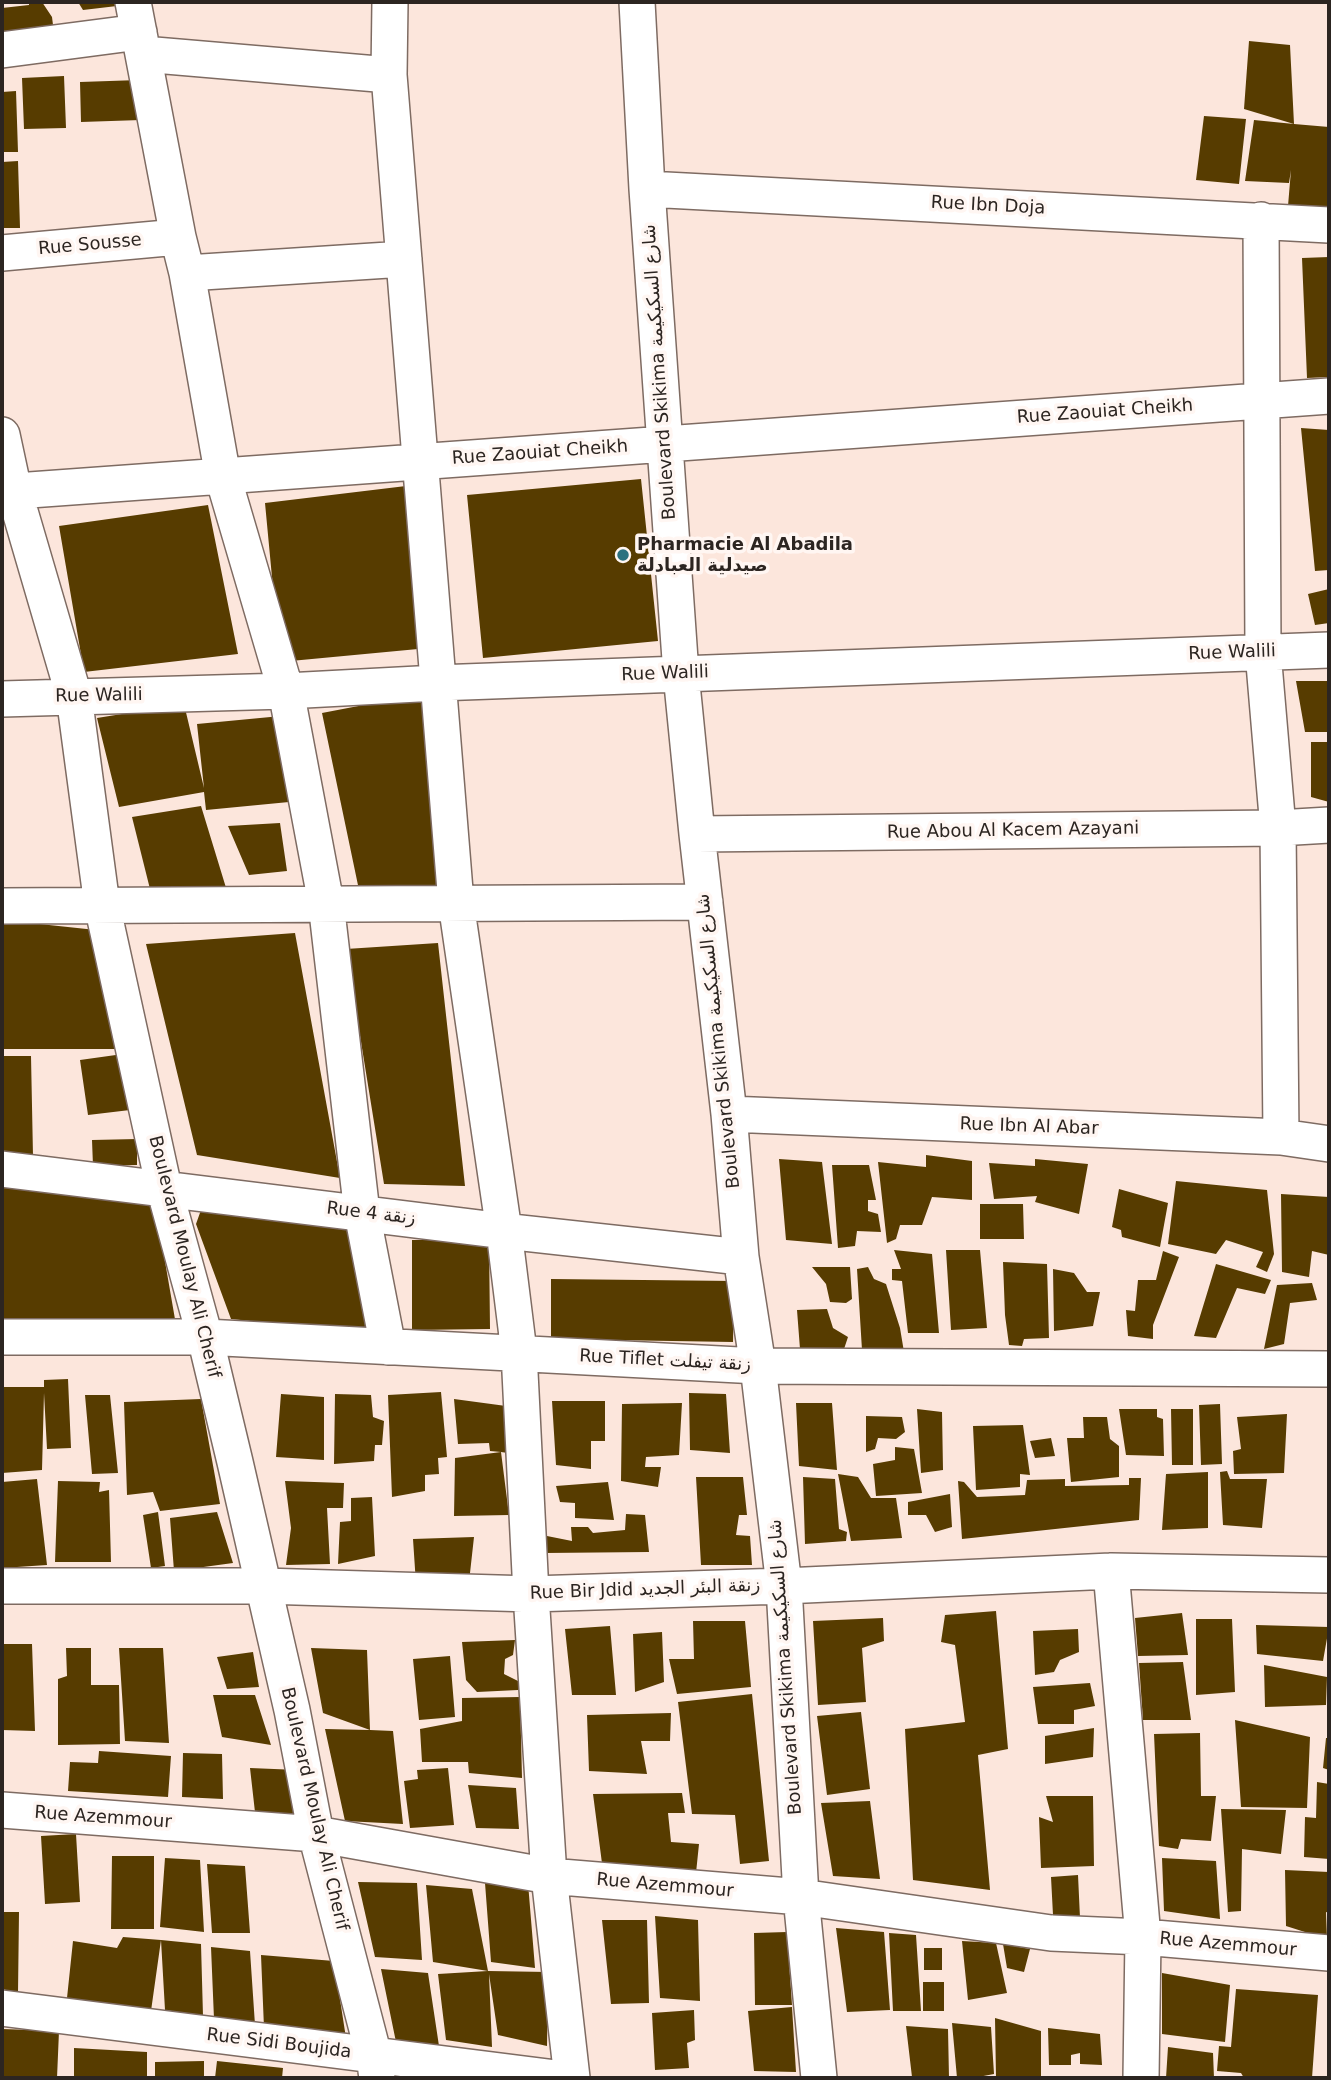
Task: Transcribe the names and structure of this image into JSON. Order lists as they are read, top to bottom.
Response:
{
  "streets": {
    "street": [
      "Rue Ibn Doja",
      "Rue Sousse",
      "Boulevard Skikima شارع السكيكيمة",
      "Rue Zaouiat Cheikh",
      "Rue Walili",
      "Rue Abou Al Kacem Azayani",
      "Rue Ibn Al Abar",
      "Rue 4 زنقة",
      "Boulevard Moulay Ali Cherif",
      "Rue Tiflet زنقة تيفلت",
      "Rue Bir Jdid زنقة البئر الجديد",
      "Rue Azemmour",
      "Rue Sidi Boujida"
    ]
  },
  "crossings": [
    ["Rue Ibn Doja", "Boulevard Skikima شارع السكيكيمة"],
    ["Boulevard Skikima شارع السكيكيمة", "Rue Zaouiat Cheikh"],
    ["Boulevard Skikima شارع السكيكيمة", "Rue Walili"],
    ["Boulevard Skikima شارع السكيكيمة", "Rue Abou Al Kacem Azayani"],
    ["Boulevard Skikima شارع السكيكيمة", "Rue Ibn Al Abar"],
    ["Boulevard Skikima شارع السكيكيمة", "Rue 4 زنقة"],
    ["Boulevard Skikima شارع السكيكيمة", "Rue Tiflet زنقة تيفلت"],
    ["Boulevard Skikima شارع السكيكيمة", "Rue Bir Jdid زنقة البئر الجديد"],
    ["Boulevard Skikima شارع السكيكيمة", "Rue Azemmour"],
    ["Rue Zaouiat Cheikh", "Boulevard Moulay Ali Cherif"],
    ["Rue Walili", "Boulevard Moulay Ali Cherif"],
    ["Rue 4 زنقة", "Boulevard Moulay Ali Cherif"],
    ["Boulevard Moulay Ali Cherif", "Rue Tiflet زنقة تيفلت"],
    ["Boulevard Moulay Ali Cherif", "Rue Bir Jdid زنقة البئر الجديد"],
    ["Boulevard Moulay Ali Cherif", "Rue Azemmour"],
    ["Boulevard Moulay Ali Cherif", "Rue Sidi Boujida"]
  ],
  "places": ["Pharmacie Al Abadila صيدلية العبادلة"]
}
